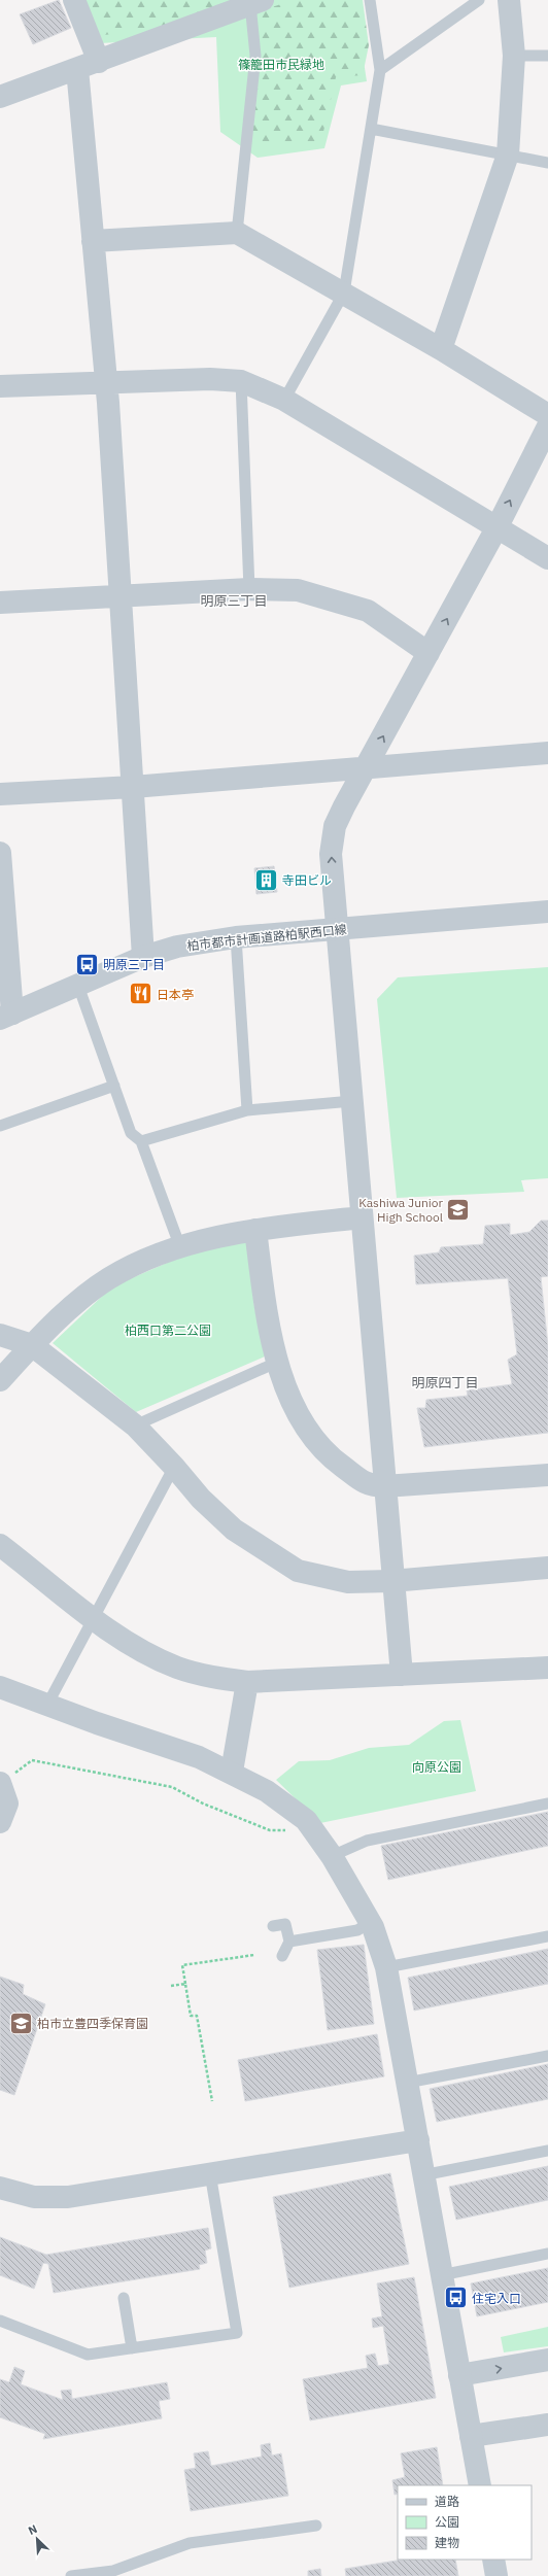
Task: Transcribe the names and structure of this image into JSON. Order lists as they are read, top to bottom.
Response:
{
  "streets": {
    "street": ["柏市都市計画道路柏駅西口線"]
  },
  "districts": ["明原三丁目", "明原四丁目"],
  "parks": ["篠籠田市民緑地", "柏西口第二公園", "向原公園"],
  "places": {
    "building": ["寺田ビル"],
    "bus stop": ["明原三丁目", "住宅入口"],
    "restaurant": ["日本亭"],
    "school or university": ["Kashiwa Junior High School", "柏市立豊四季保育園"]
  },
  "legend": ["道路", "公園", "建物"],
  "north": "top left"
}
